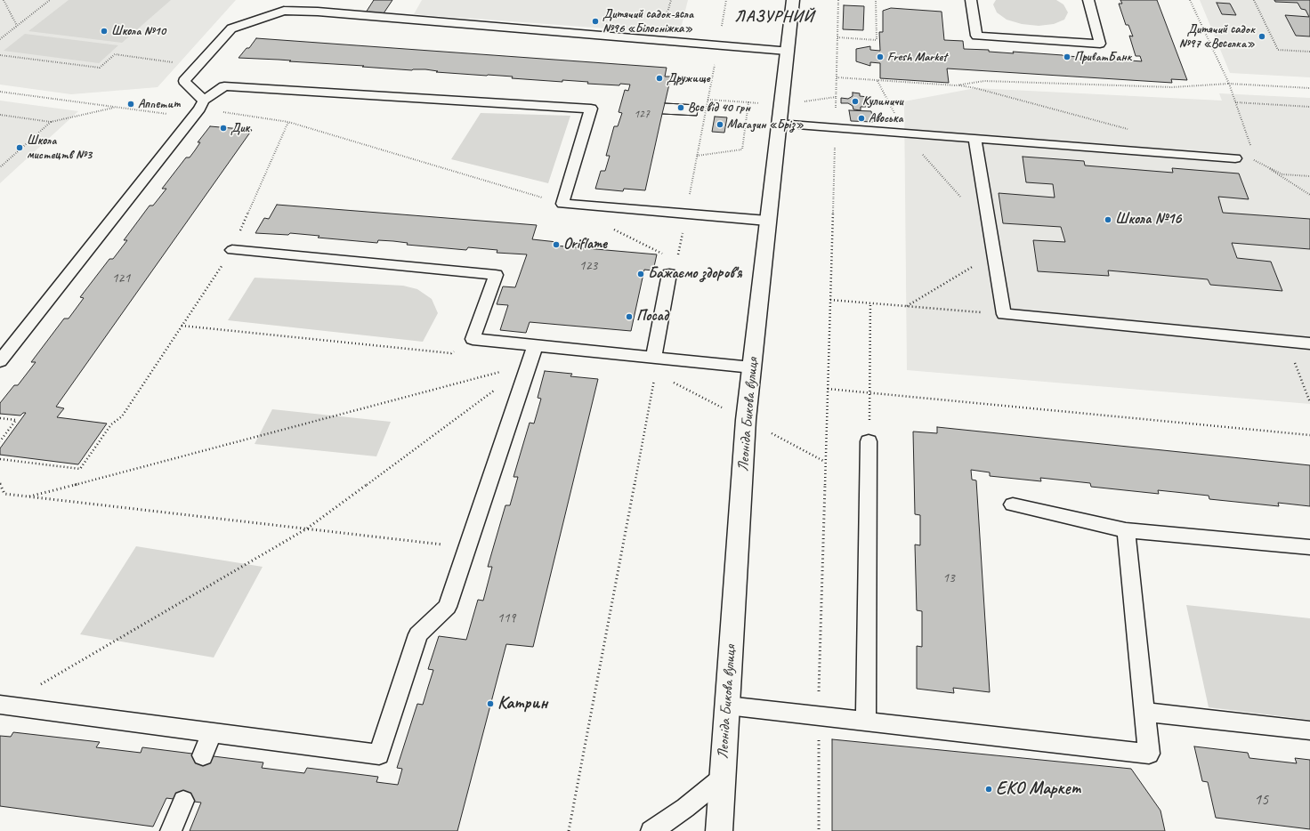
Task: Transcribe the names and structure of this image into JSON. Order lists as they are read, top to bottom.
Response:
{
  "streets": {
    "street": ["Леоніда Бикова вулиця"]
  },
  "districts": ["ЛАЗУРНИЙ"],
  "places": [
    "Дитячий садок-ясла №96 «Білосніжка»",
    "Школа №10",
    "Дитячий садок №97 «Веселка»",
    "Fresh Market",
    "ПриватБанк",
    "Дружище",
    "Кулиничи",
    "Аппетит",
    "Все від 40 грн",
    "Авоська",
    "Магазин «Бріз»",
    "Дик",
    "Школа мистецтв №3",
    "Школа №16",
    "Oriflame",
    "Бажаємо здоров'я",
    "Посад",
    "Катрин",
    "ЕКО Маркет"
  ],
  "house_numbers": [
    "127",
    "123",
    "121",
    "13",
    "119",
    "15"
  ]
}
